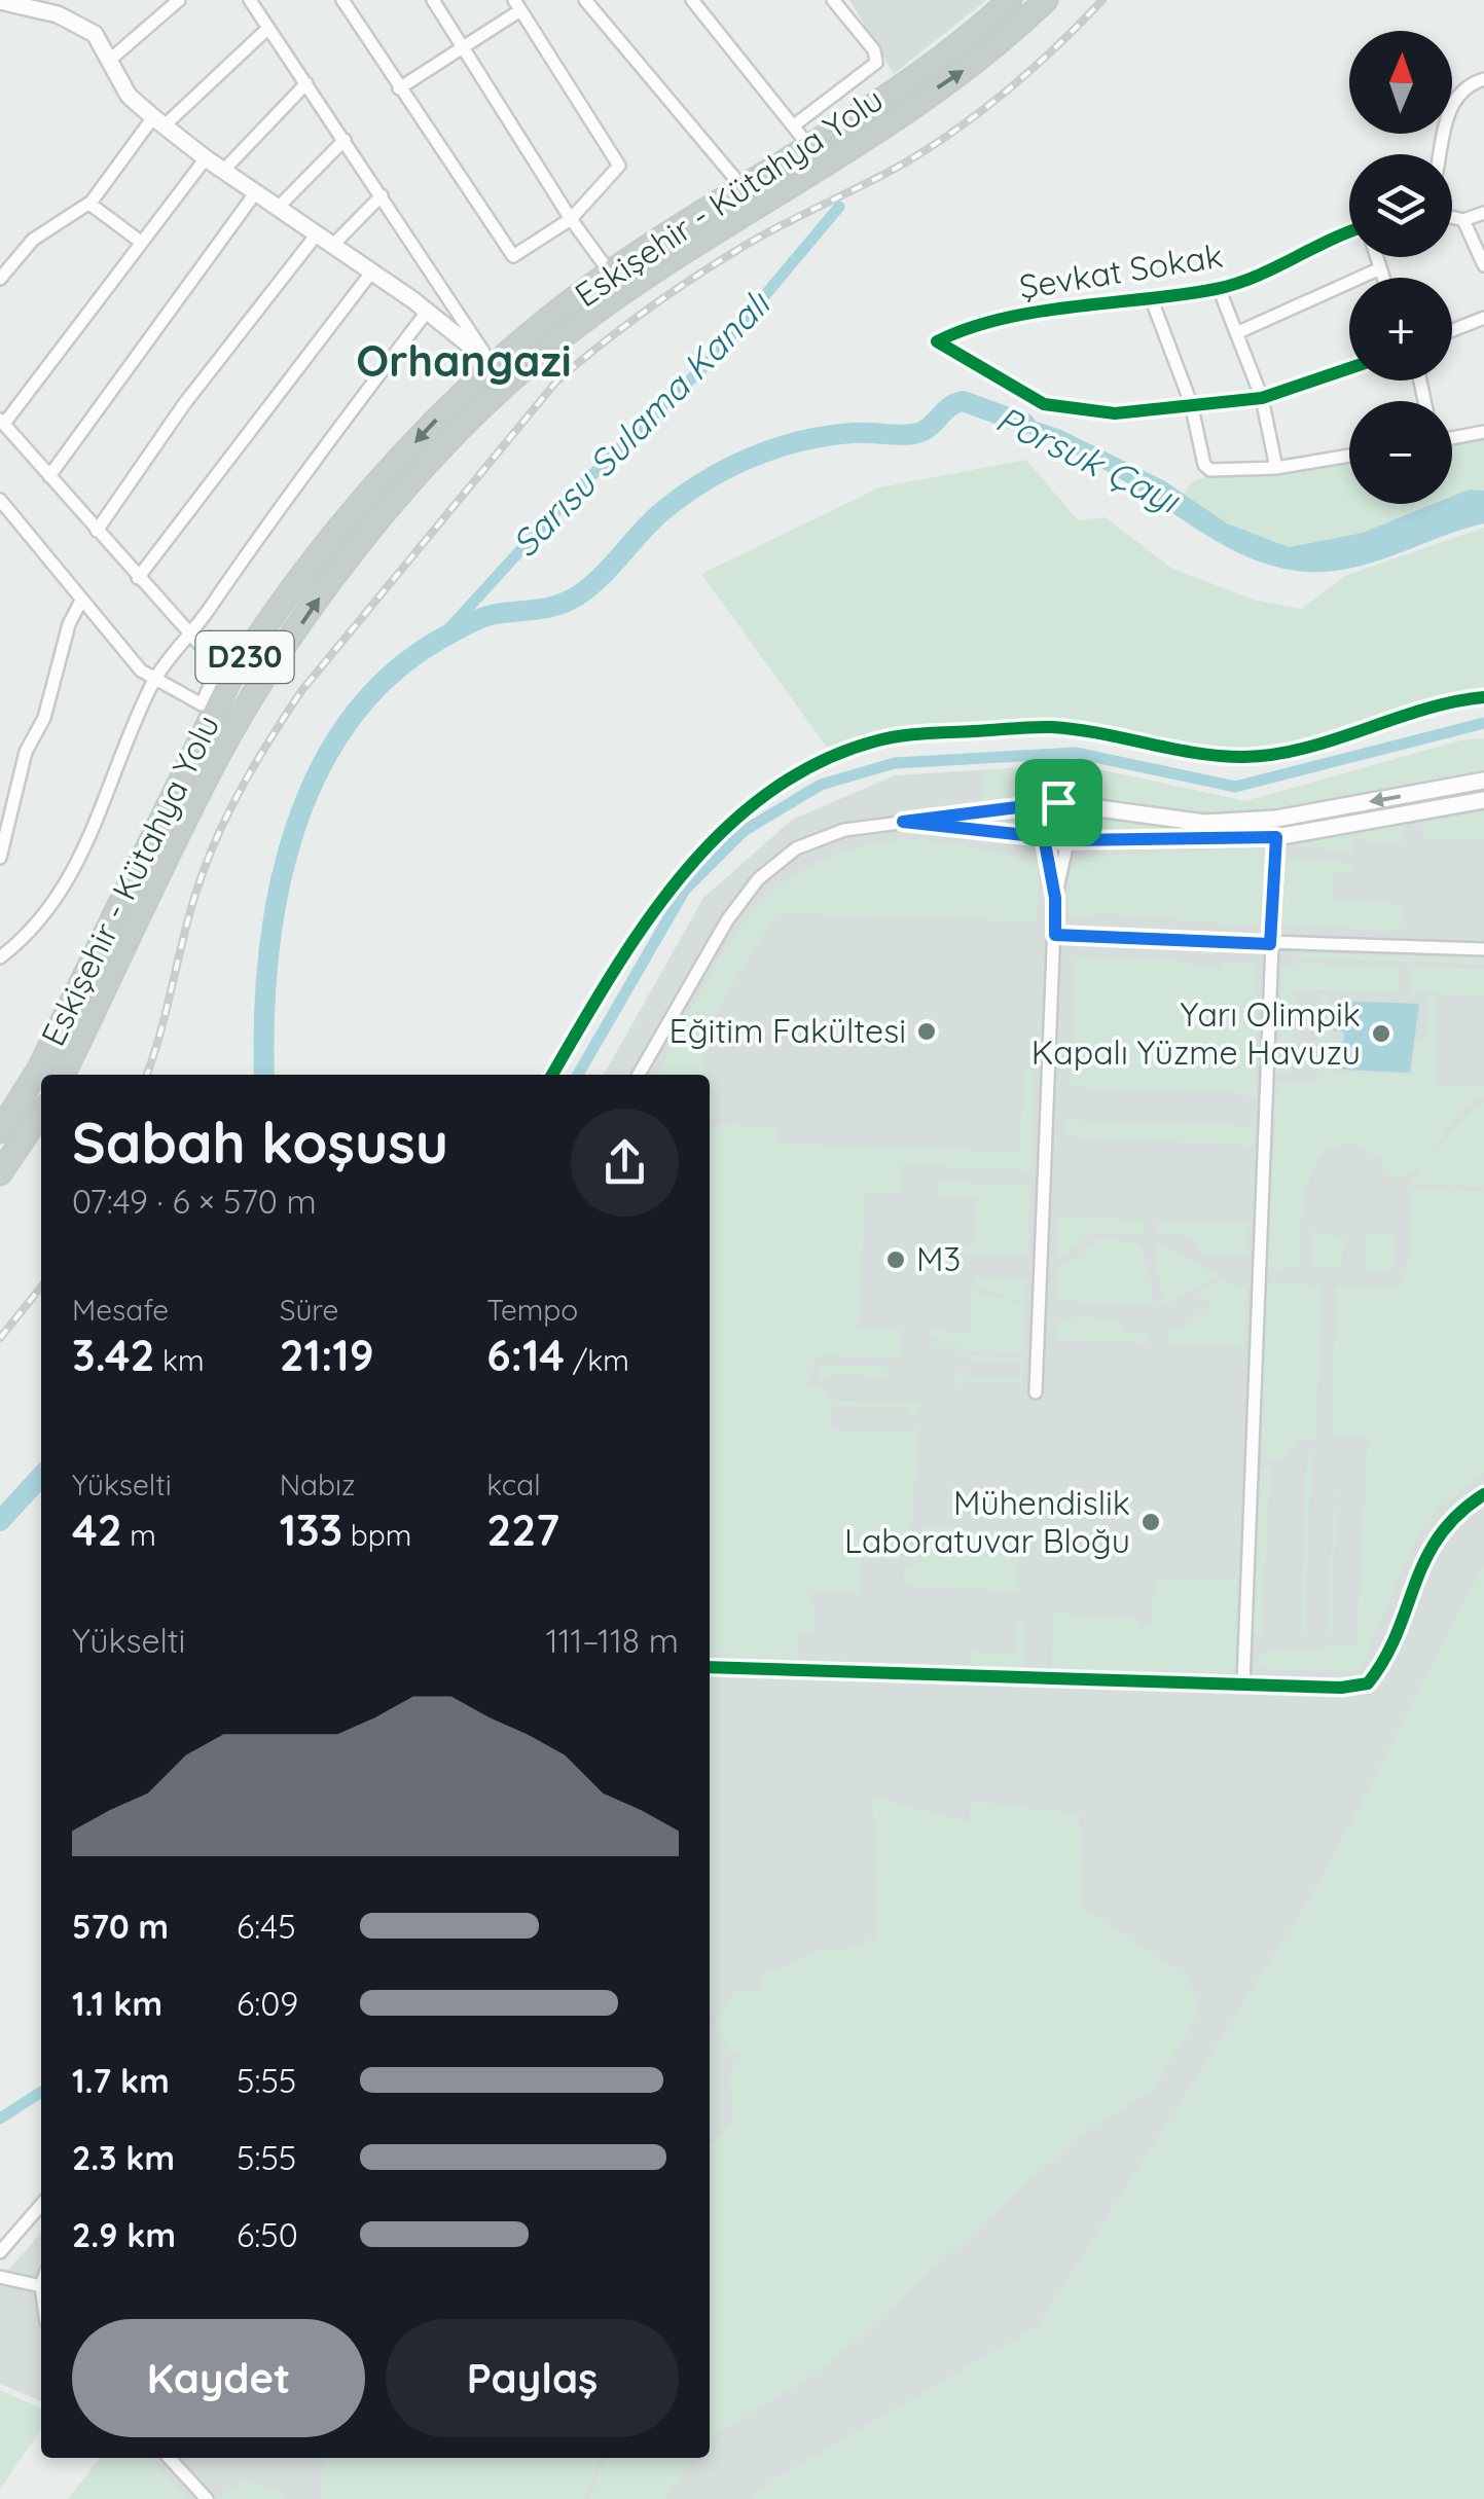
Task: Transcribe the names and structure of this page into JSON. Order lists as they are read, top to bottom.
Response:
{
  "streets": {
    "highway": ["Eskişehir - Kütahya Yolu", "D230"],
    "street": ["Şevkat Sokak"]
  },
  "districts": ["Orhangazi"],
  "water": ["Sarısu Sulama Kanalı", "Porsuk Çayı"],
  "places": [
    "Eğitim Fakültesi",
    "Yarı Olimpik Kapalı Yüzme Havuzu",
    "M3",
    "Mühendislik Laboratuvar Bloğu"
  ],
  "north": "top",
  "page": {
    "map_buttons": ["+", "−"],
    "heading": ["Sabah koşusu", "07:49 · 6 × 570 m"],
    "stats": [
      ["Mesafe", "3.42 km"],
      ["Süre", "21:19"],
      ["Tempo", "6:14 /km"],
      ["Yükselti", "42 m"],
      ["Nabız", "133 bpm"],
      ["kcal", "227"]
    ],
    "chart": ["Yükselti", "111–118 m"],
    "list": [
      {
        "name": "570 m",
        "note": "6:45"
      },
      {
        "name": "1.1 km",
        "note": "6:09"
      },
      {
        "name": "1.7 km",
        "note": "5:55"
      },
      {
        "name": "2.3 km",
        "note": "5:55"
      },
      {
        "name": "2.9 km",
        "note": "6:50"
      }
    ],
    "buttons": ["Kaydet", "Paylaş"]
  }
}
